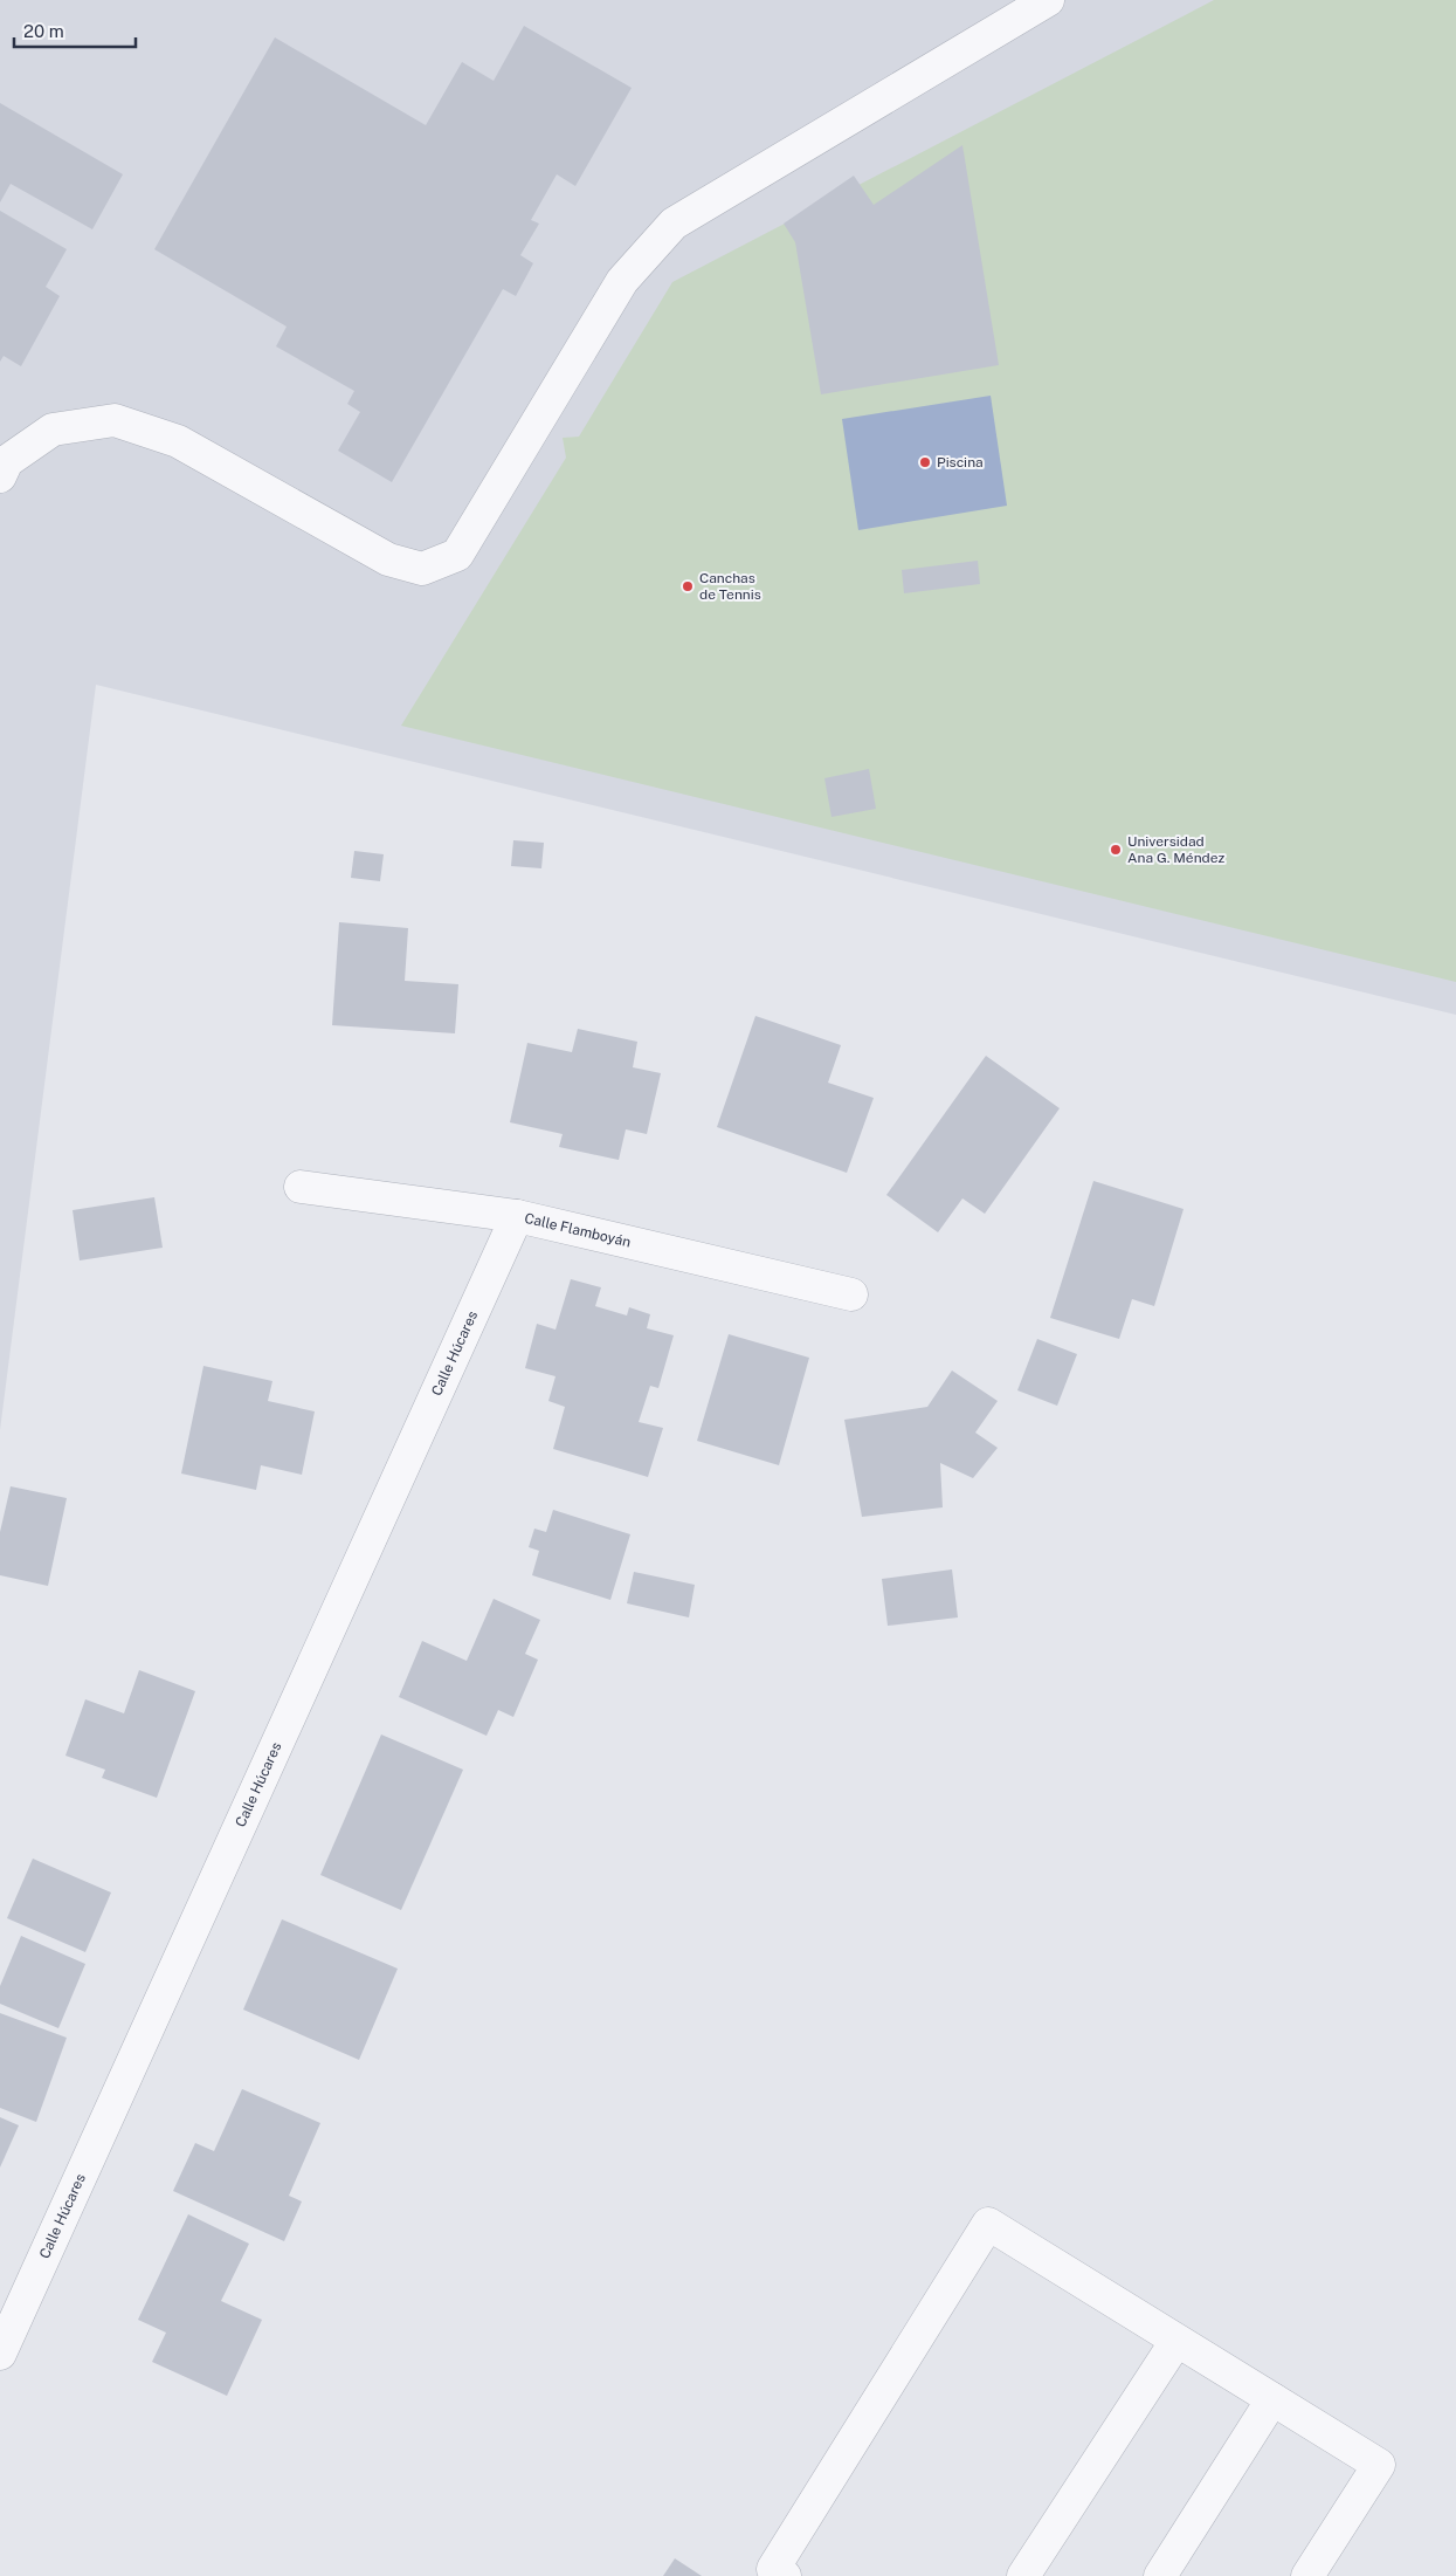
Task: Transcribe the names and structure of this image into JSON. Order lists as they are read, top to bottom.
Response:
{
  "streets": {
    "street": ["Calle Flamboyán", "Calle Húcares"]
  },
  "crossings": [
    ["Calle Flamboyán", "Calle Húcares"]
  ],
  "places": ["Piscina", "Canchas de Tennis", "Universidad Ana G. Méndez"],
  "scale_bar": "20 m"
}
